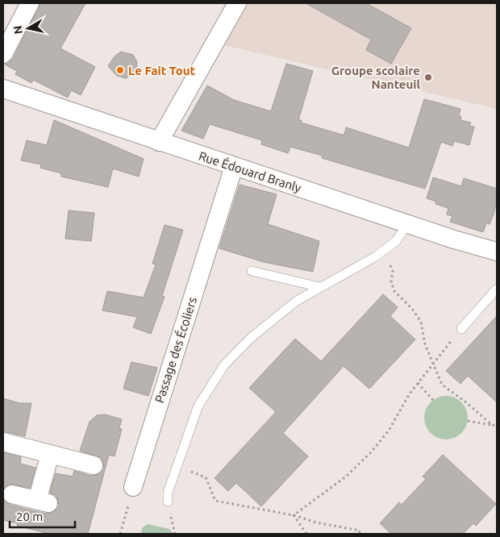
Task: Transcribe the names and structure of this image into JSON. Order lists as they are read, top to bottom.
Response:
{
  "streets": {
    "street": ["Rue Édouard Branly", "Passage des Écoliers"]
  },
  "crossings": [
    ["Rue Édouard Branly", "Passage des Écoliers"]
  ],
  "places": ["Le Fait Tout", "Groupe scolaire Nanteuil"],
  "scale_bar": "20 m",
  "north": "left"
}
